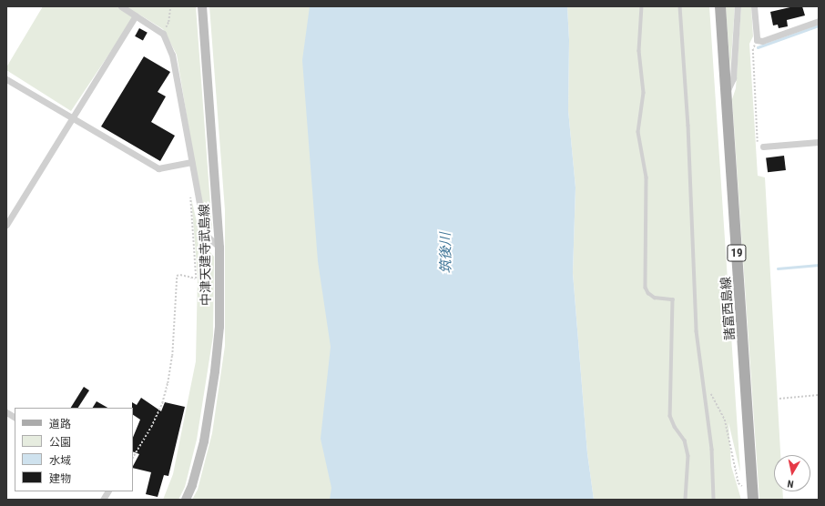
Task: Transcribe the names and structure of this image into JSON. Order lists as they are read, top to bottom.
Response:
{
  "streets": {
    "main road": ["19", "中津天建寺武島線", "諸富西島線"]
  },
  "water": ["筑後川"],
  "legend": [
    "道路",
    "公園",
    "水域",
    "建物"
  ],
  "north": "bottom"
}
